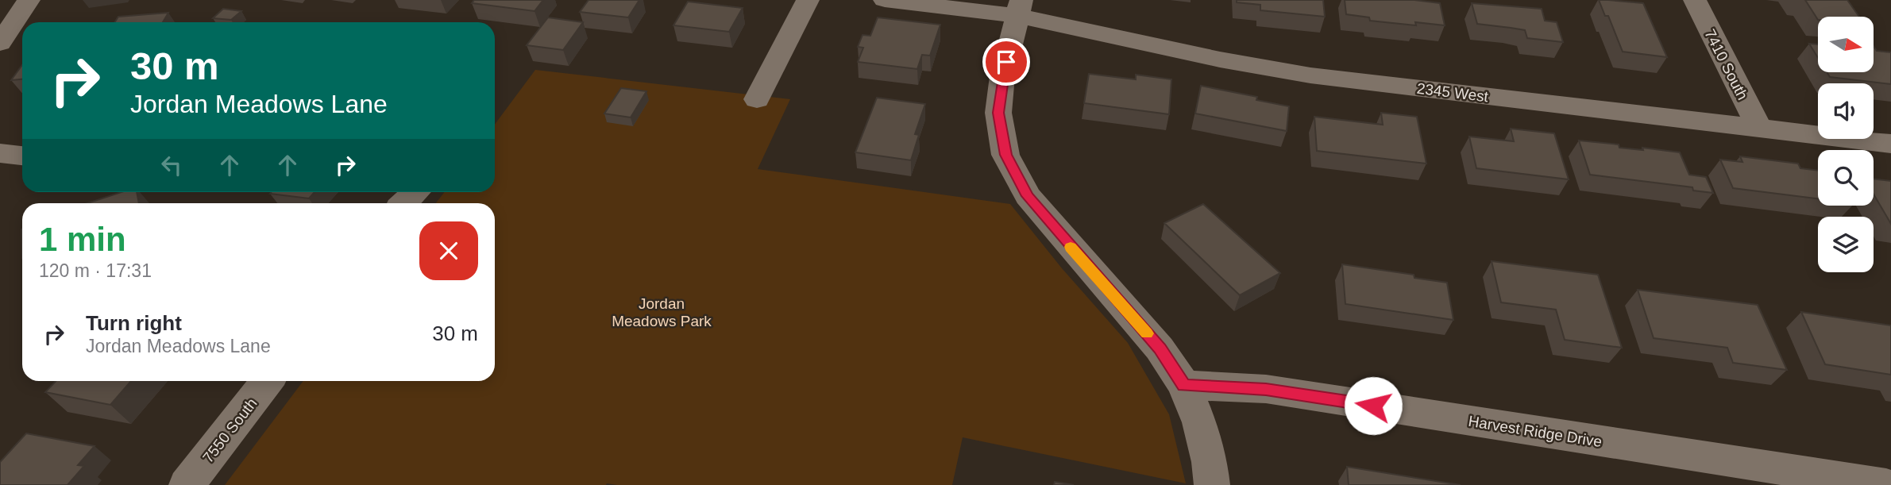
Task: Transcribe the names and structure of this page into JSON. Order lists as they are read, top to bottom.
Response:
{
  "streets": {
    "street": [
      "7410 South",
      "2345 West",
      "7550 South",
      "Harvest Ridge Drive"
    ]
  },
  "crossings": [
    ["7410 South", "2345 West"]
  ],
  "parks": ["Jordan Meadows Park"],
  "north": "right",
  "page": {
    "turn": ["30 m", "Jordan Meadows Lane"],
    "heading": ["1 min", "120 m · 17:31"],
    "list": [
      {
        "name": "Turn right",
        "note": "Jordan Meadows Lane",
        "value": "30 m"
      }
    ]
  }
}
